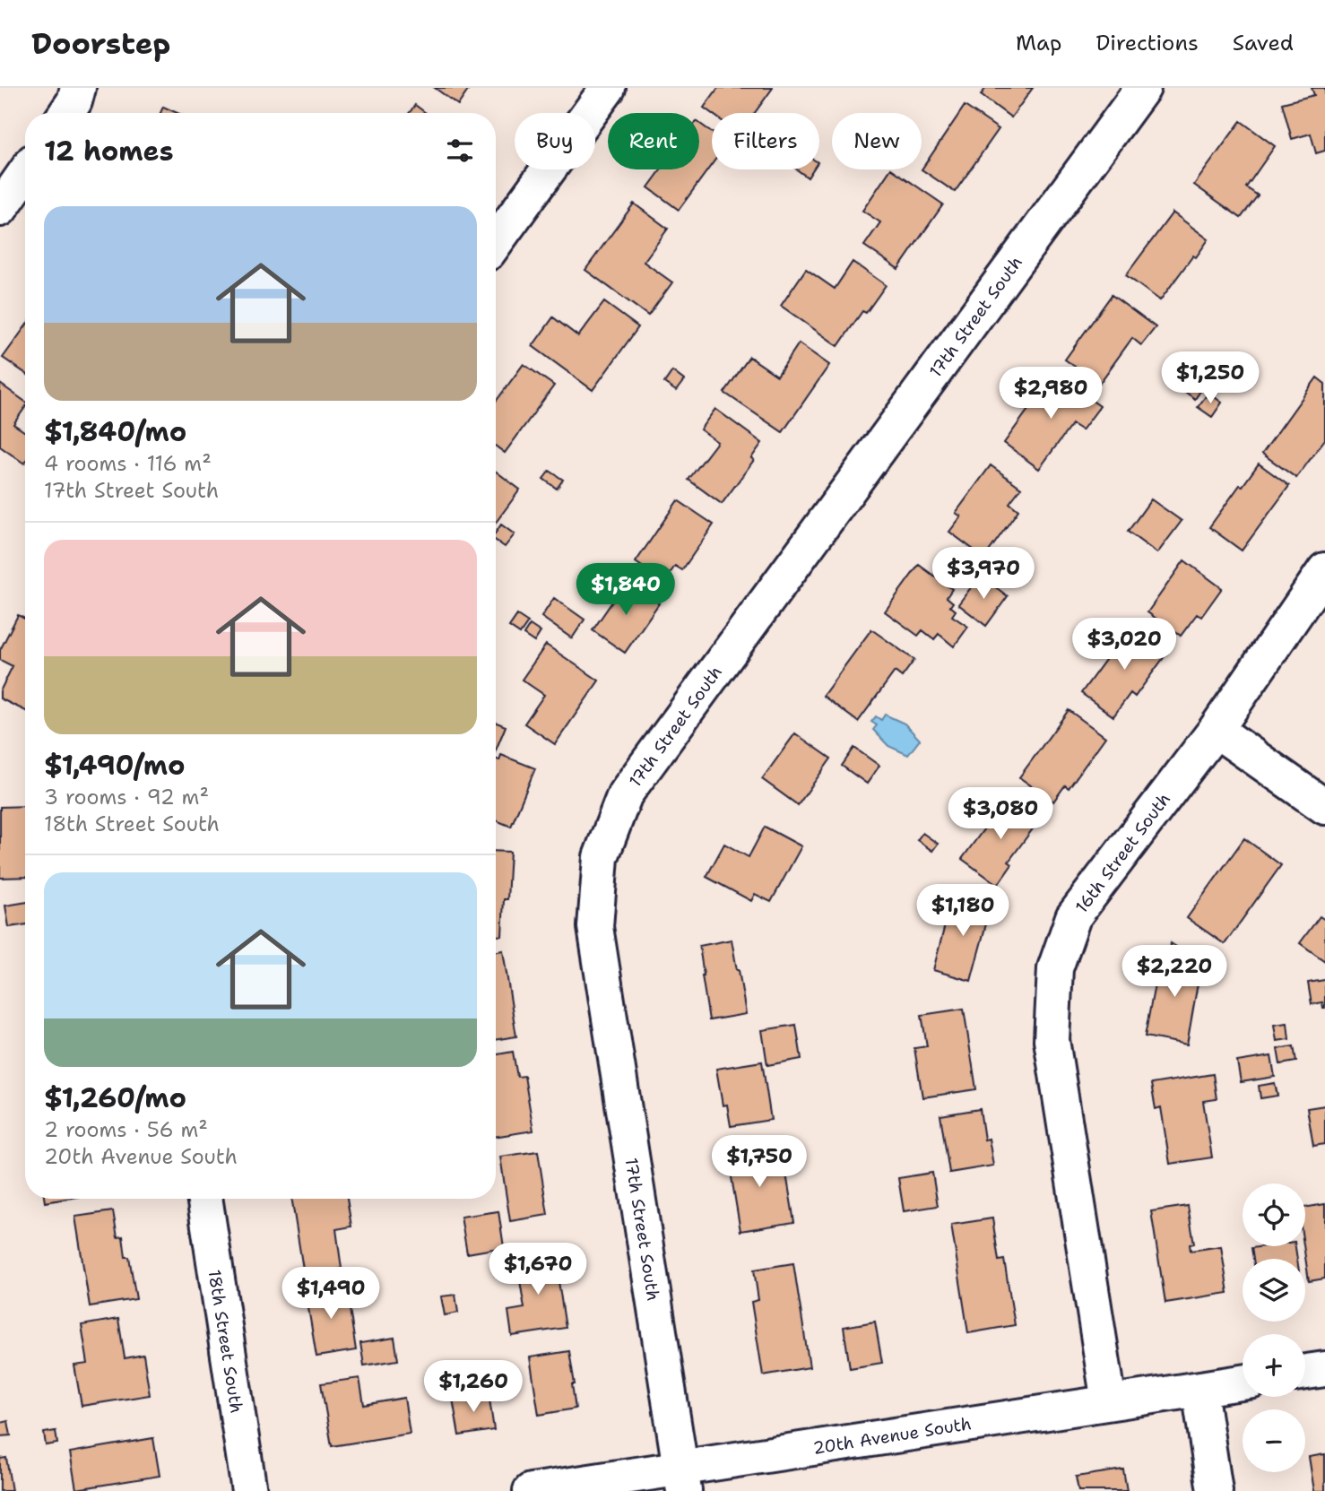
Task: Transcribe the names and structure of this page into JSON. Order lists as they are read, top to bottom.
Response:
{
  "streets": {
    "street": [
      "17th Street South",
      "16th Street South",
      "18th Street South",
      "20th Avenue South"
    ]
  },
  "crossings": [
    ["17th Street South", "20th Avenue South"],
    ["16th Street South", "20th Avenue South"]
  ],
  "page": {
    "header": "Doorstep",
    "nav": ["Map", "Directions", "Saved"],
    "chip": [
      "Buy",
      "Rent",
      "Filters",
      "New"
    ],
    "heading": "12 homes",
    "list": [
      {
        "name": "$1,840/mo",
        "note": "4 rooms · 116 m² · 17th Street South"
      },
      {
        "name": "$1,490/mo",
        "note": "3 rooms · 92 m² · 18th Street South"
      },
      {
        "name": "$1,260/mo",
        "note": "2 rooms · 56 m² · 20th Avenue South"
      }
    ],
    "price": [
      "$1,250",
      "$2,980",
      "$3,970",
      "$1,840",
      "$3,020",
      "$3,080",
      "$1,180",
      "$2,220",
      "$1,750",
      "$1,670",
      "$1,490",
      "$1,260"
    ],
    "map_buttons": ["+", "−"]
  }
}
